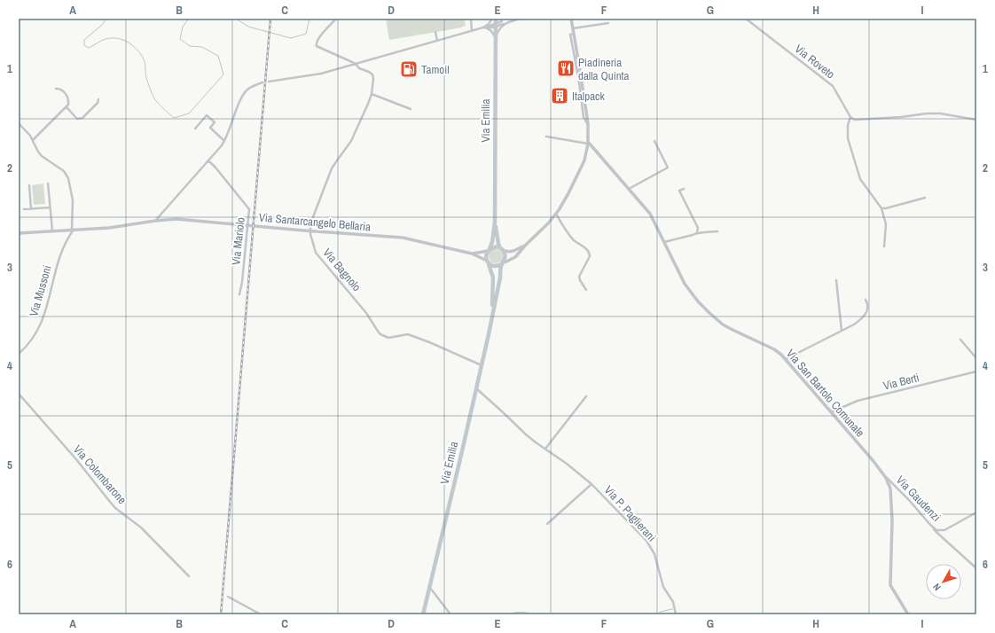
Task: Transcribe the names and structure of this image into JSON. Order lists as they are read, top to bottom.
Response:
{
  "streets": {
    "main road": ["Via Emilia"],
    "street": [
      "Via Roveto",
      "Via Santarcangelo Bellaria",
      "Via Mariolo",
      "Via Bagnolo",
      "Via Mussoni",
      "Via Berti",
      "Via San Bartolo Comunale",
      "Via Colombarone",
      "Via Gaudenzi",
      "Via P. Paglierani"
    ]
  },
  "crossings": [
    ["Via Emilia", "Via Santarcangelo Bellaria"],
    ["Via Emilia", "Via Bagnolo"],
    ["Via Emilia", "Via P. Paglierani"],
    ["Via Santarcangelo Bellaria", "Via Mussoni"],
    ["Via Berti", "Via San Bartolo Comunale"],
    ["Via San Bartolo Comunale", "Via Gaudenzi"]
  ],
  "places": {
    "restaurant": ["Piadineria dalla Quinta"],
    "fuel station": ["Tamoil"],
    "building": ["Italpack"]
  },
  "north": "bottom left",
  "grid": {
    "columns": [
      "A",
      "B",
      "C",
      "D",
      "E",
      "F",
      "G",
      "H",
      "I"
    ],
    "rows": [
      "1",
      "2",
      "3",
      "4",
      "5",
      "6"
    ]
  }
}
